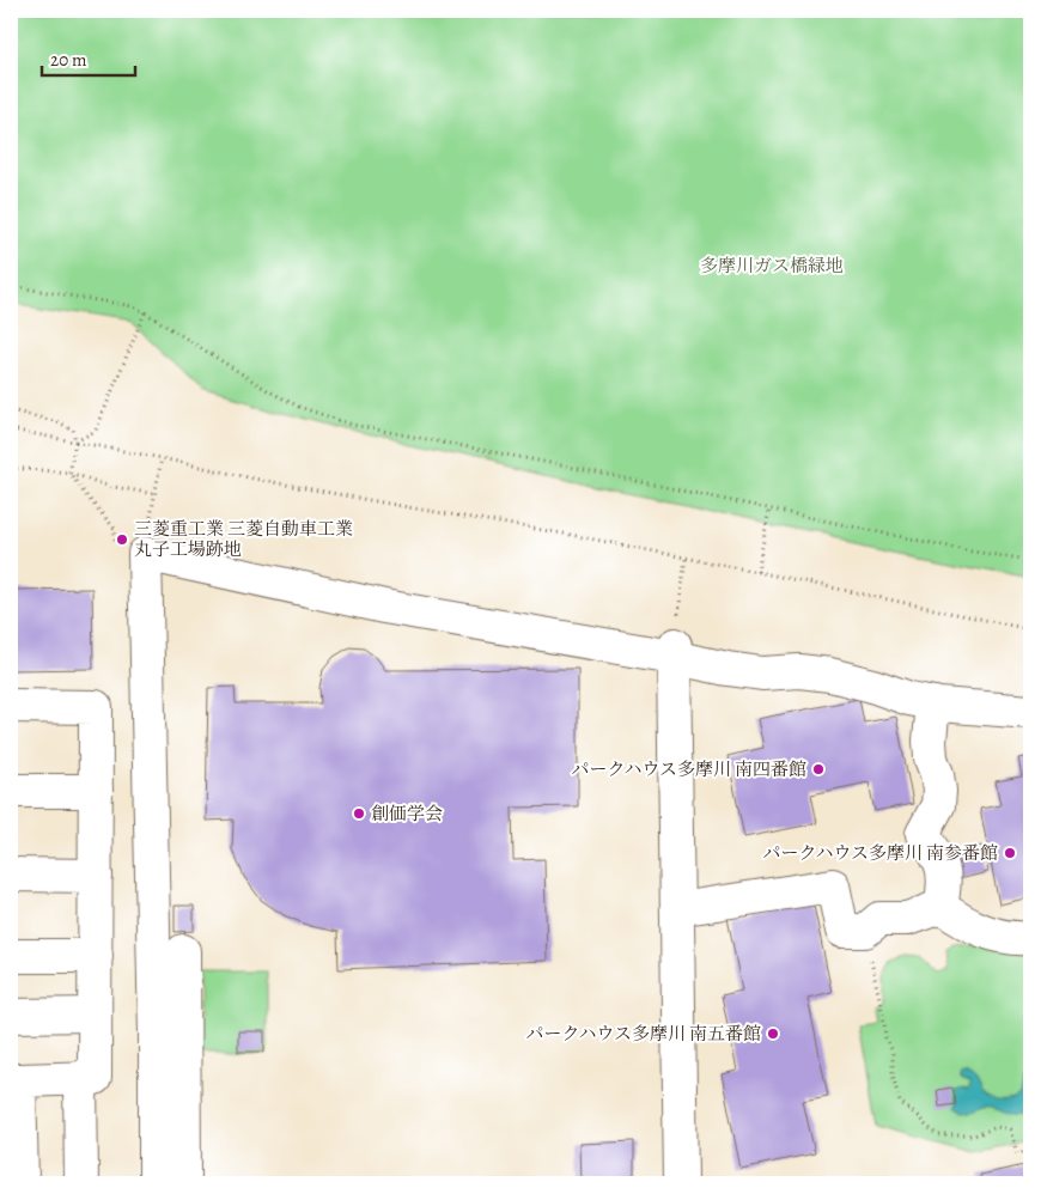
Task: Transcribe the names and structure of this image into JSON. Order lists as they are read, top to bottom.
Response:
{
  "parks": ["多摩川ガス橋緑地"],
  "places": [
    "三菱重工業 三菱自動車工業 丸子工場跡地",
    "パークハウス多摩川 南四番館",
    "創価学会",
    "パークハウス多摩川 南参番館",
    "パークハウス多摩川 南五番館"
  ],
  "scale_bar": "20 m"
}
